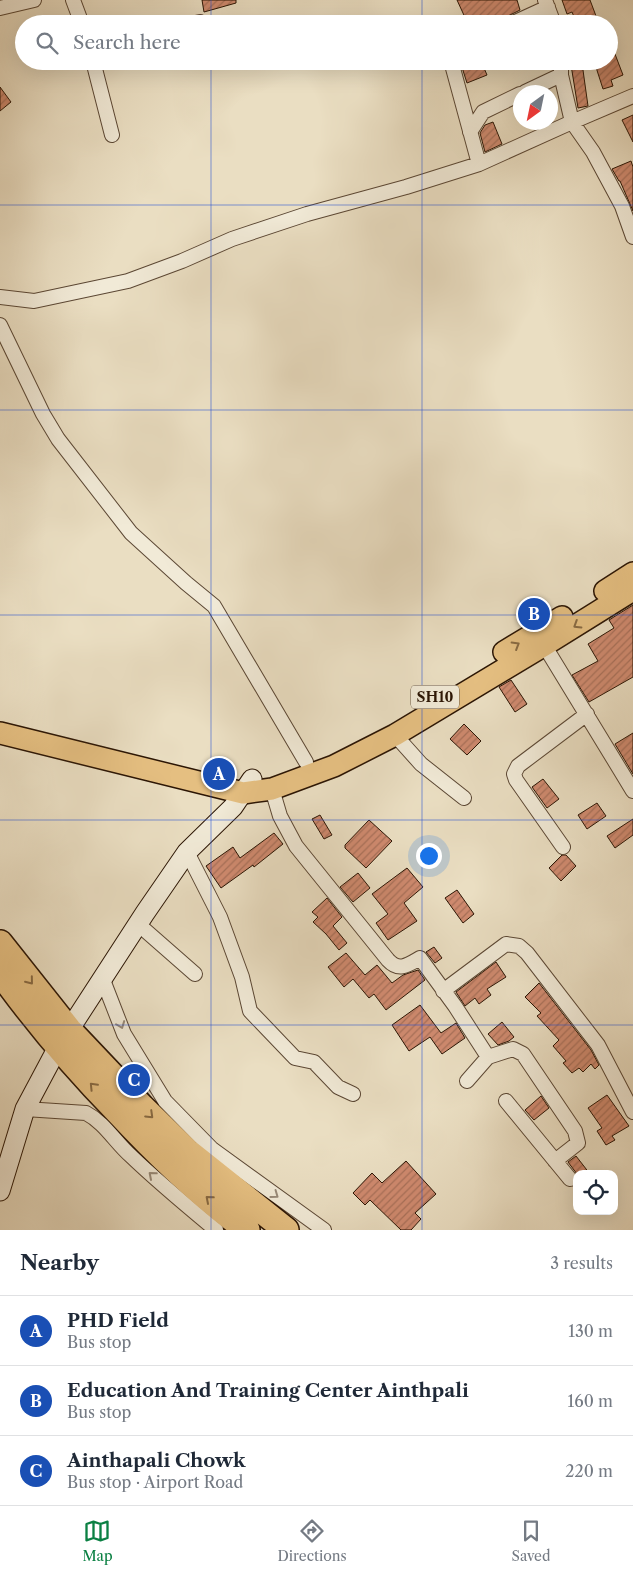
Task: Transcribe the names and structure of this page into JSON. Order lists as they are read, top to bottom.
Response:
{
  "streets": {
    "main road": ["SH10"]
  },
  "north": "bottom left",
  "page": {
    "search": "Search here",
    "pins": ["B", "A", "C"],
    "heading": ["Nearby", "3 results"],
    "list": [
      {
        "mark": "A",
        "name": "PHD Field",
        "note": "Bus stop",
        "value": "130 m"
      },
      {
        "mark": "B",
        "name": "Education And Training Center Ainthpali",
        "note": "Bus stop",
        "value": "160 m"
      },
      {
        "mark": "C",
        "name": "Ainthapali Chowk",
        "note": "Bus stop · Airport Road",
        "value": "220 m"
      }
    ],
    "nav": ["Map", "Directions", "Saved"]
  }
}
